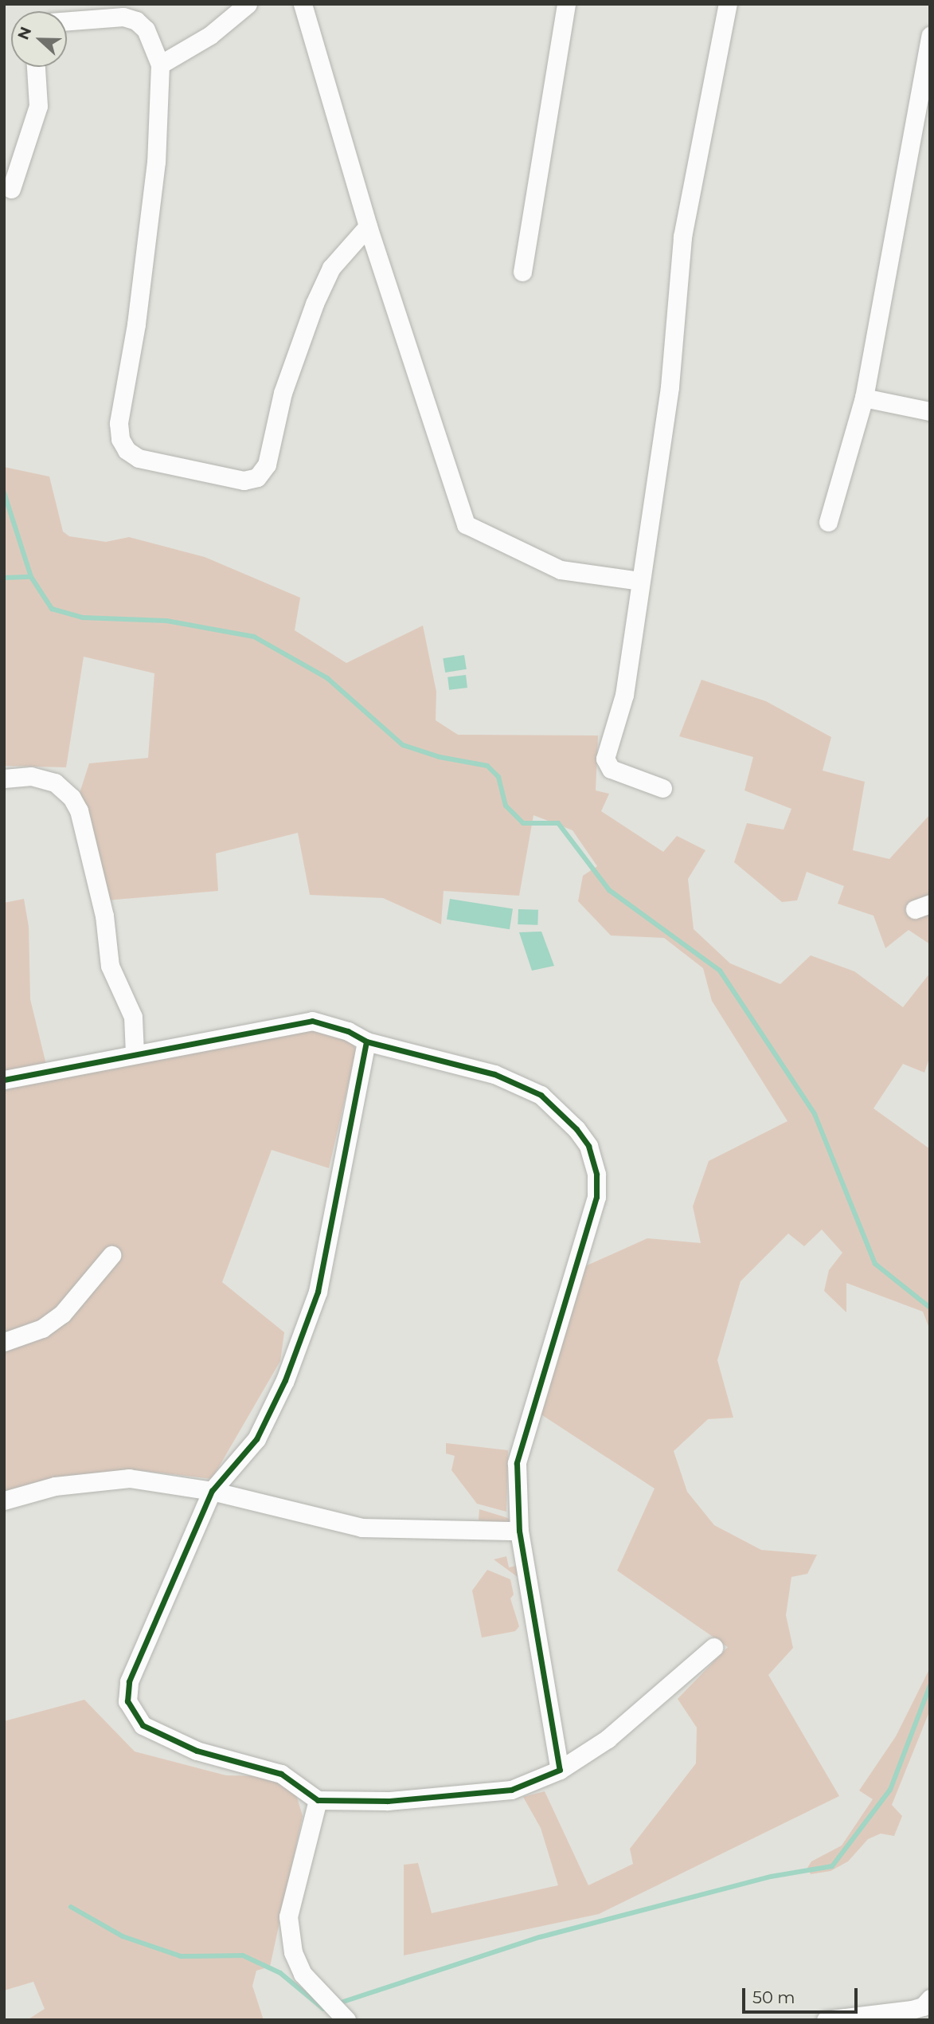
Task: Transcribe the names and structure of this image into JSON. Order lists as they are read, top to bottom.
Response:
{
  "scale_bar": "50 m",
  "north": "left"
}
